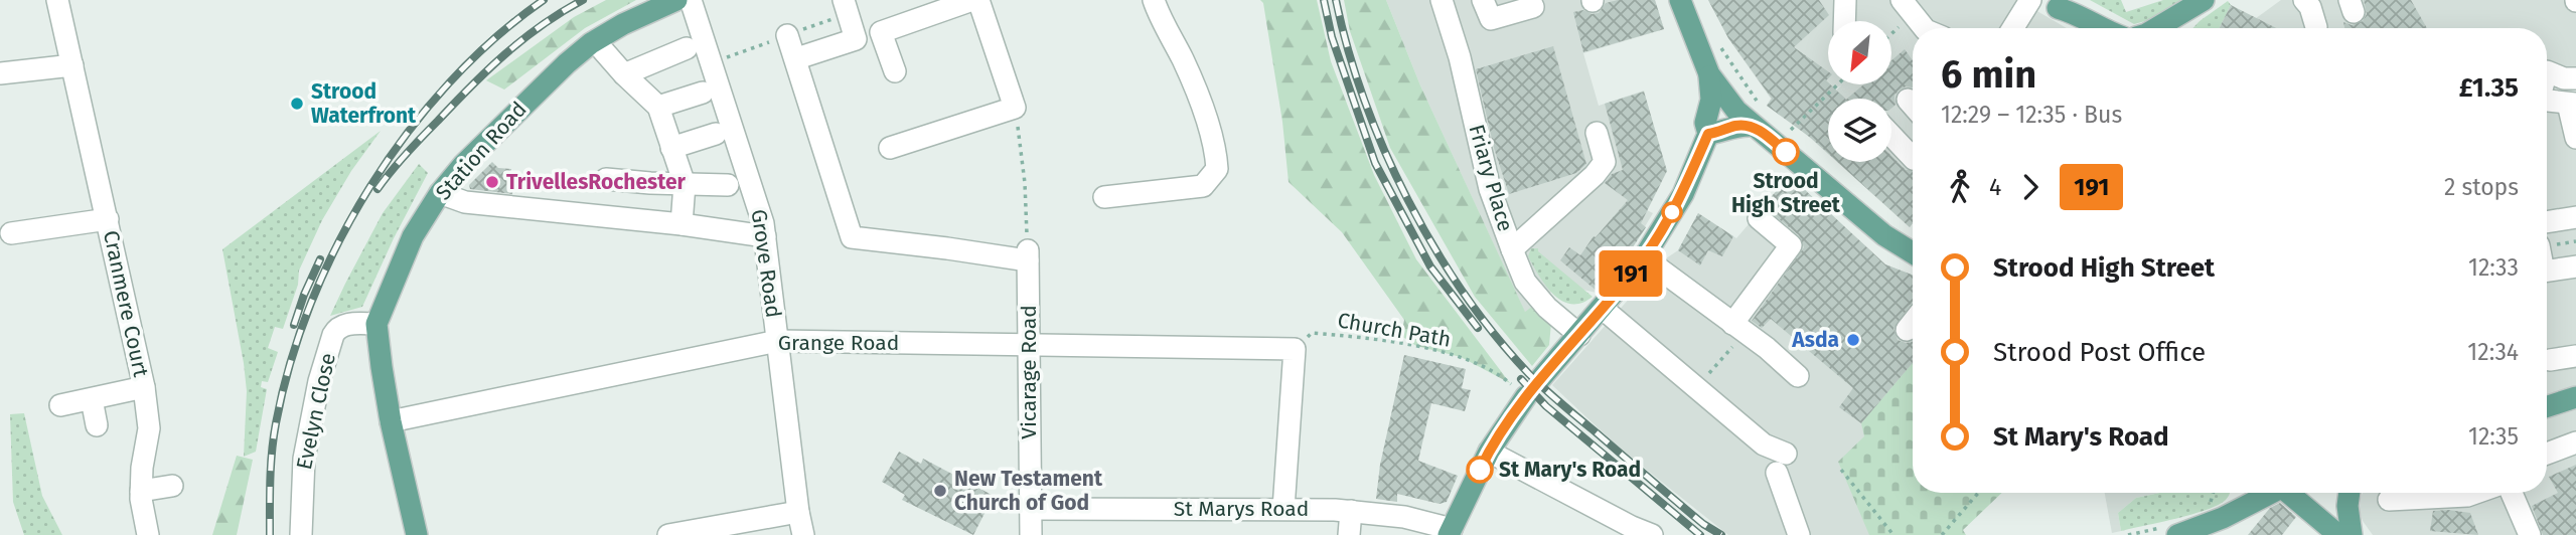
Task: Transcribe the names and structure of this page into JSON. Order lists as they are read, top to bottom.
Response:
{
  "streets": {
    "main road": ["Station Road"],
    "street": [
      "Friary Place",
      "Grove Road",
      "Cranmere Court",
      "Grange Road",
      "Vicarage Road",
      "Evelyn Close",
      "St Marys Road"
    ],
    "path": ["Church Path"]
  },
  "crossings": [
    ["Station Road", "Grange Road"],
    ["Station Road", "Evelyn Close"],
    ["Grove Road", "Grange Road"],
    ["Church Path", "Grange Road"],
    ["Grange Road", "Vicarage Road"],
    ["Vicarage Road", "St Marys Road"]
  ],
  "places": [
    "Strood Waterfront",
    "Strood High Street",
    "TrivellesRochester",
    "Asda",
    "St Mary's Road",
    "New Testament Church of God"
  ],
  "lines": ["bus line 191"],
  "north": "bottom left",
  "page": {
    "on_map": "191",
    "heading": ["6 min", "12:29 – 12:35 · Bus", "£1.35"],
    "legs": ["4", "191", "2 stops"],
    "list": [
      {
        "name": "Strood High Street",
        "value": "12:33"
      },
      {
        "name": "Strood Post Office",
        "value": "12:34"
      },
      {
        "name": "St Mary's Road",
        "value": "12:35"
      }
    ]
  }
}
